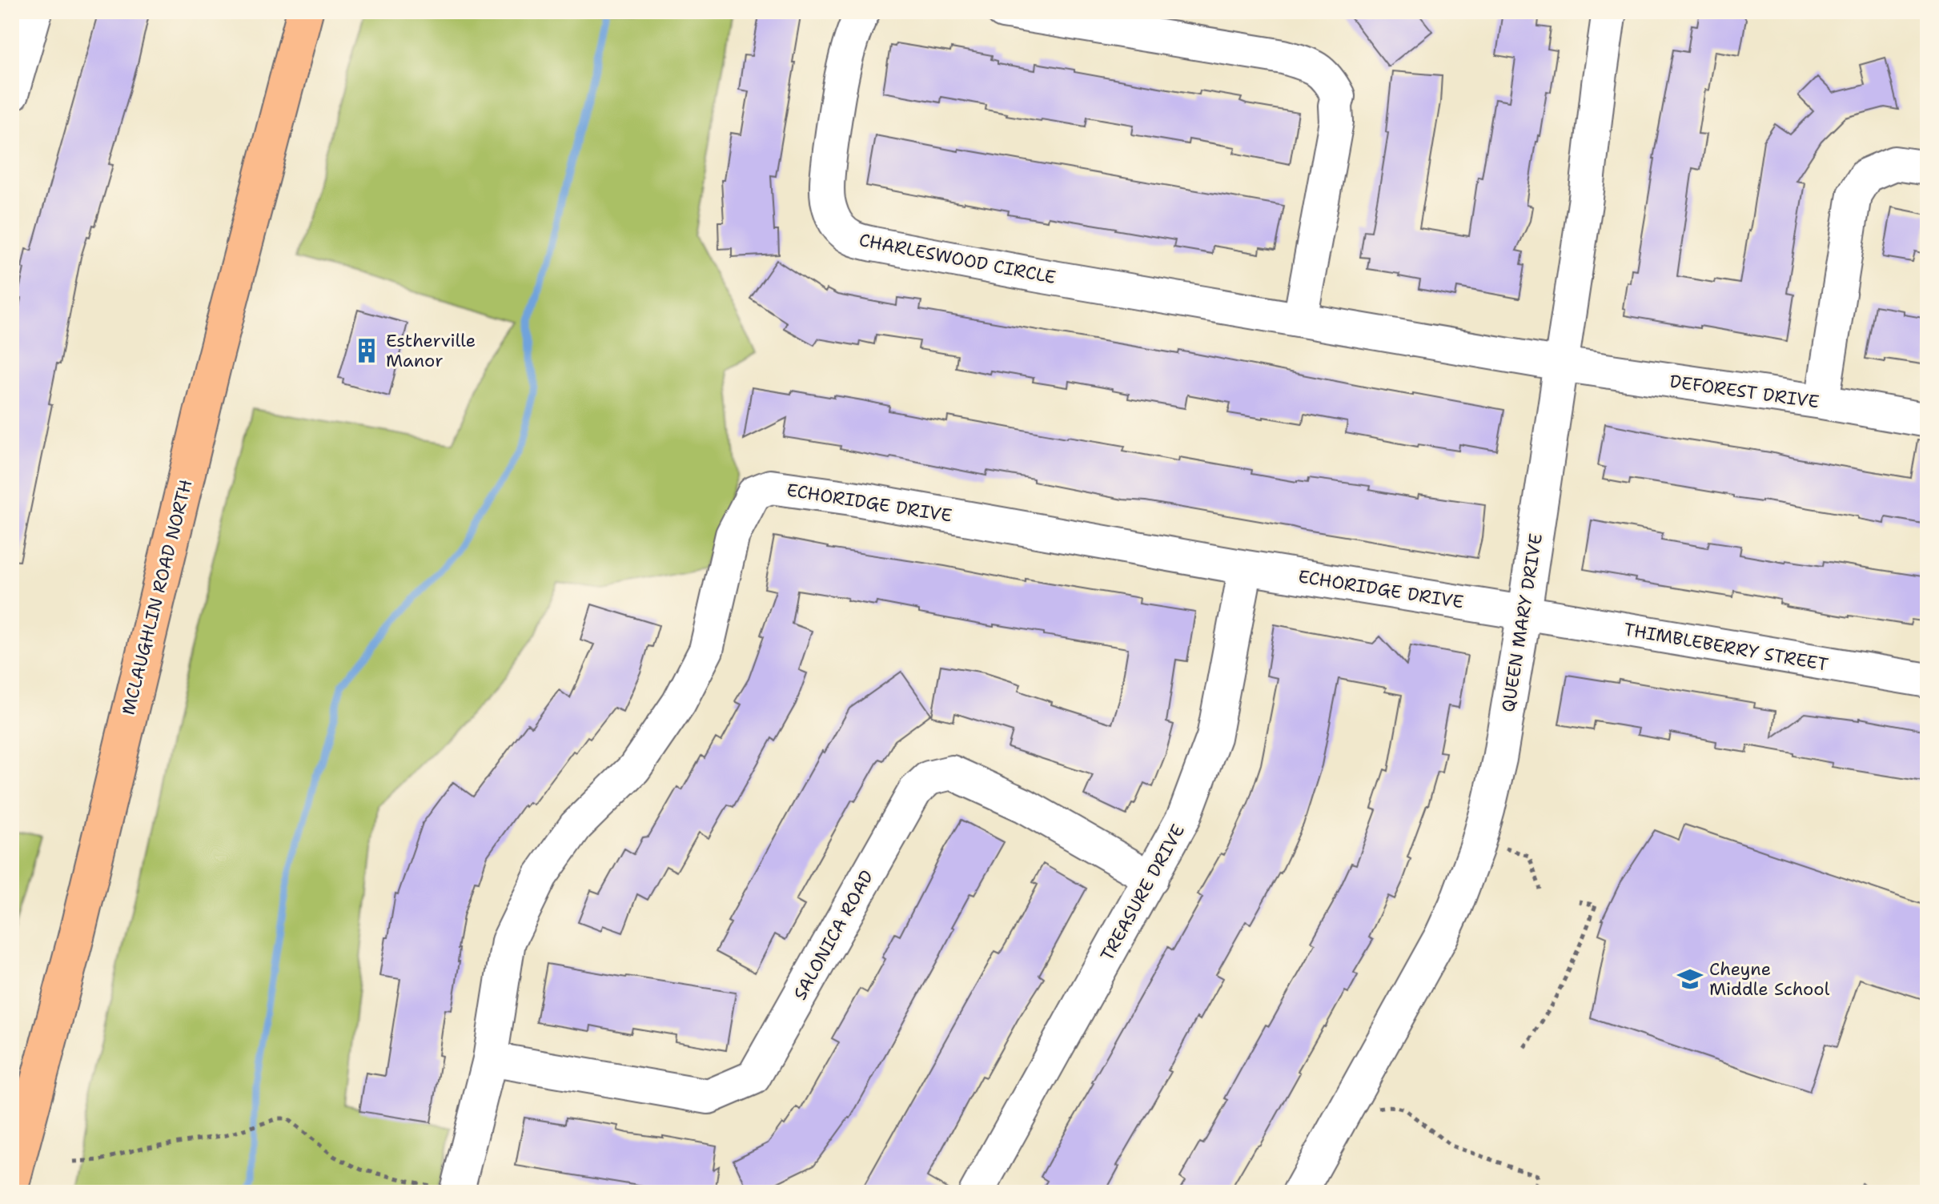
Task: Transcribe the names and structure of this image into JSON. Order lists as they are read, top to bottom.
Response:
{
  "streets": {
    "main road": ["MCLAUGHLIN ROAD NORTH"],
    "street": [
      "CHARLESWOOD CIRCLE",
      "DEFOREST DRIVE",
      "ECHORIDGE DRIVE",
      "QUEEN MARY DRIVE",
      "THIMBLEBERRY STREET",
      "TREASURE DRIVE",
      "SALONICA ROAD"
    ]
  },
  "crossings": [
    ["CHARLESWOOD CIRCLE", "DEFOREST DRIVE"],
    ["CHARLESWOOD CIRCLE", "QUEEN MARY DRIVE"],
    ["DEFOREST DRIVE", "QUEEN MARY DRIVE"],
    ["ECHORIDGE DRIVE", "QUEEN MARY DRIVE"],
    ["ECHORIDGE DRIVE", "THIMBLEBERRY STREET"],
    ["ECHORIDGE DRIVE", "TREASURE DRIVE"],
    ["ECHORIDGE DRIVE", "SALONICA ROAD"],
    ["QUEEN MARY DRIVE", "THIMBLEBERRY STREET"],
    ["TREASURE DRIVE", "SALONICA ROAD"]
  ],
  "places": {
    "building": ["Estherville Manor"],
    "school or university": ["Cheyne Middle School"]
  }
}
